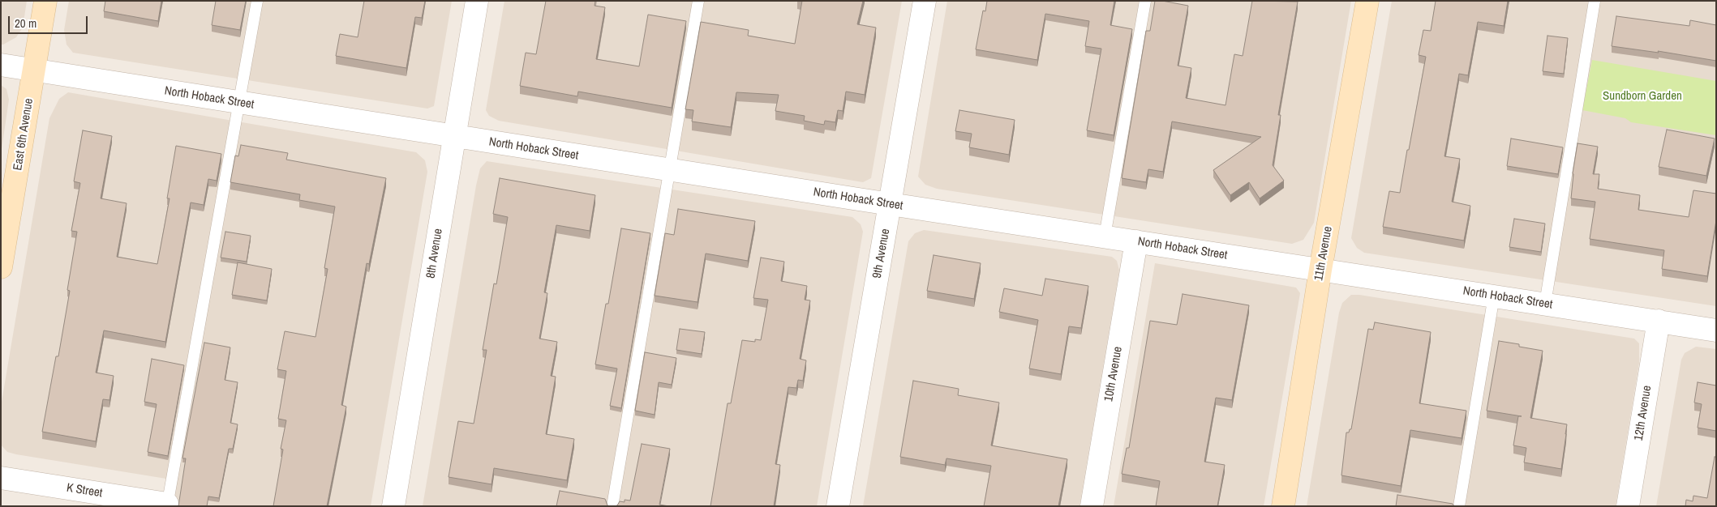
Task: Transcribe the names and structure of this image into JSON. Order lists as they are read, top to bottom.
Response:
{
  "streets": {
    "main road": ["East 6th Avenue", "11th Avenue"],
    "street": [
      "North Hoback Street",
      "8th Avenue",
      "9th Avenue",
      "10th Avenue",
      "12th Avenue",
      "K Street"
    ]
  },
  "crossings": [
    ["North Hoback Street", "East 6th Avenue"],
    ["North Hoback Street", "8th Avenue"],
    ["North Hoback Street", "9th Avenue"],
    ["North Hoback Street", "11th Avenue"],
    ["North Hoback Street", "10th Avenue"],
    ["North Hoback Street", "12th Avenue"]
  ],
  "parks": ["Sundborn Garden"],
  "scale_bar": "20 m"
}
